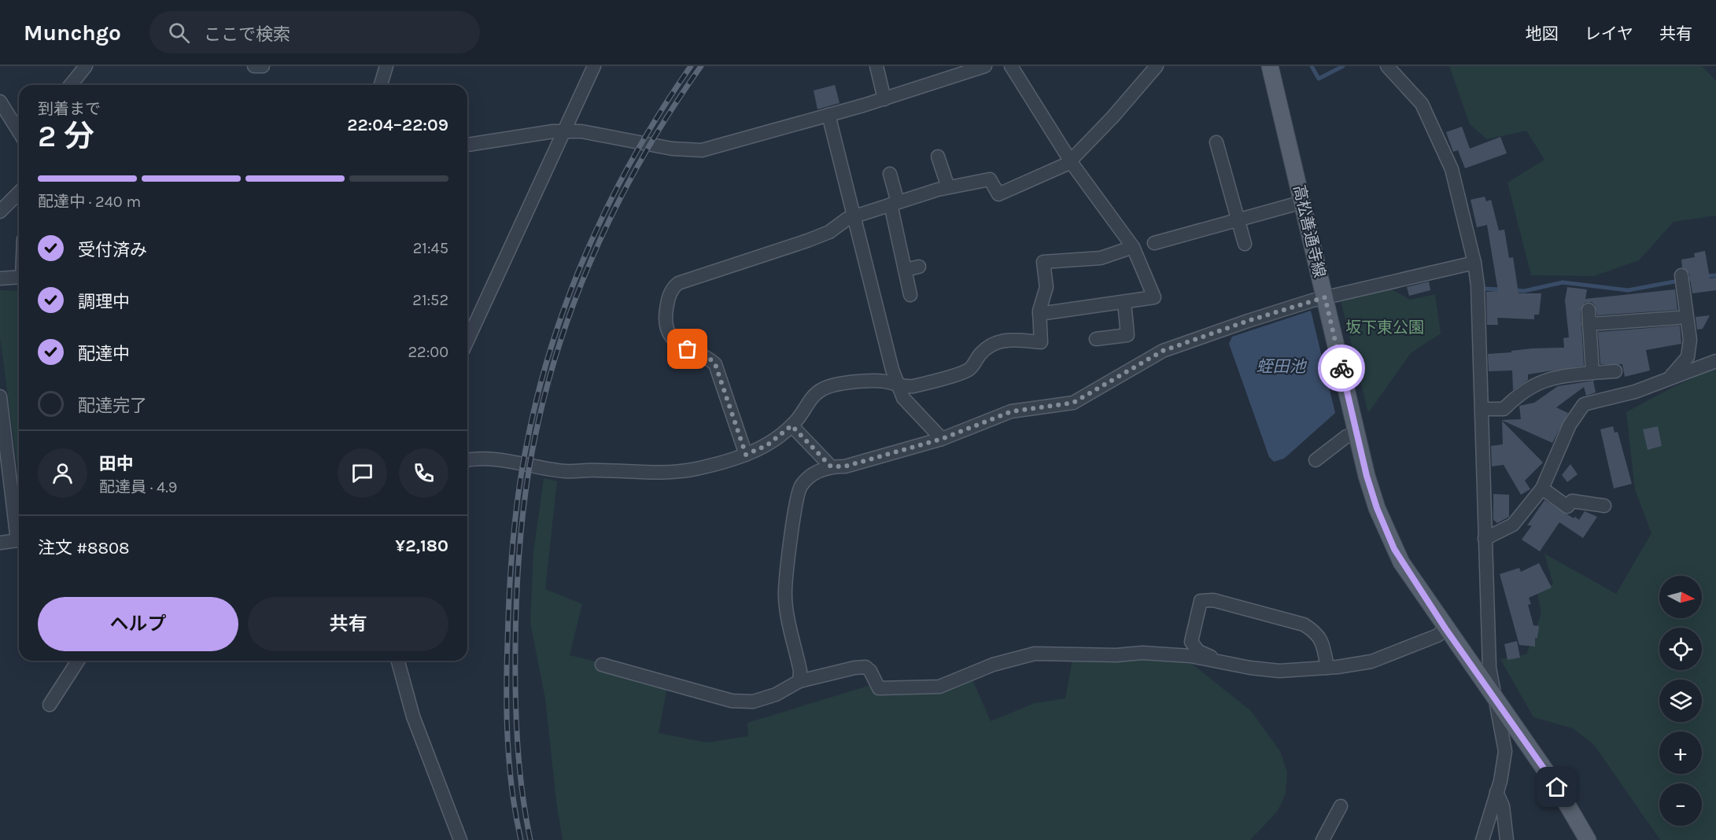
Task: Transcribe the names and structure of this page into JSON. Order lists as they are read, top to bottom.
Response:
{
  "streets": {
    "main road": ["高松善通寺線"]
  },
  "water": ["蛭田池"],
  "parks": ["坂下東公園"],
  "north": "right",
  "page": {
    "header": "Munchgo",
    "search": "ここで検索",
    "nav": ["地図", "レイヤ", "共有"],
    "heading": ["2 分", "到着まで", "22:04–22:09"],
    "panel": [
      "田中",
      "配達員 · 4.9",
      "注文 #8808",
      "¥2,180"
    ],
    "bar": "配達中 · 240 m",
    "list": [
      ["受付済み", "21:45"],
      ["調理中", "21:52"],
      ["配達中", "22:00"],
      "配達完了"
    ],
    "map_buttons": ["+", "−"],
    "buttons": ["ヘルプ", "共有"]
  }
}
